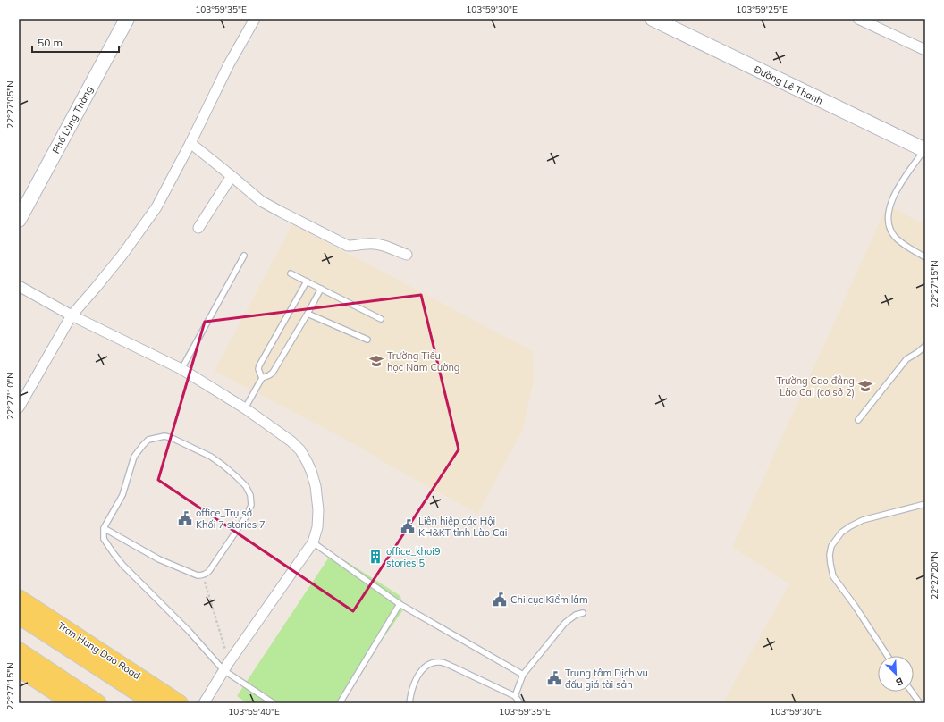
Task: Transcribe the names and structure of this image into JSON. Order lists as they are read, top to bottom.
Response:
{
  "streets": {
    "main road": ["Tran Hung Dao Road"],
    "street": ["Đường Lê Thanh", "Phố Lùng Thàng"]
  },
  "places": {
    "school or university": ["Trường Tiểu học Nam Cường", "Trường Cao đẳng Lào Cai (cơ sở 2)"],
    "public building": [
      "office_Trụ sở Khối 7 stories 7",
      "Liên hiệp các Hội KH&KT tỉnh Lào Cai",
      "Chi cục Kiểm lâm",
      "Trung tâm Dịch vụ đấu giá tài sản"
    ],
    "building": ["office_khoi9 stories 5"]
  },
  "scale_bar": "50 m",
  "north": "bottom right",
  "coordinates": [
    "103°59'35\"E",
    "103°59'30\"E",
    "103°59'25\"E",
    "22°27'05\"N",
    "22°27'15\"N",
    "22°27'10\"N",
    "22°27'20\"N",
    "103°59'40\"E"
  ]
}
